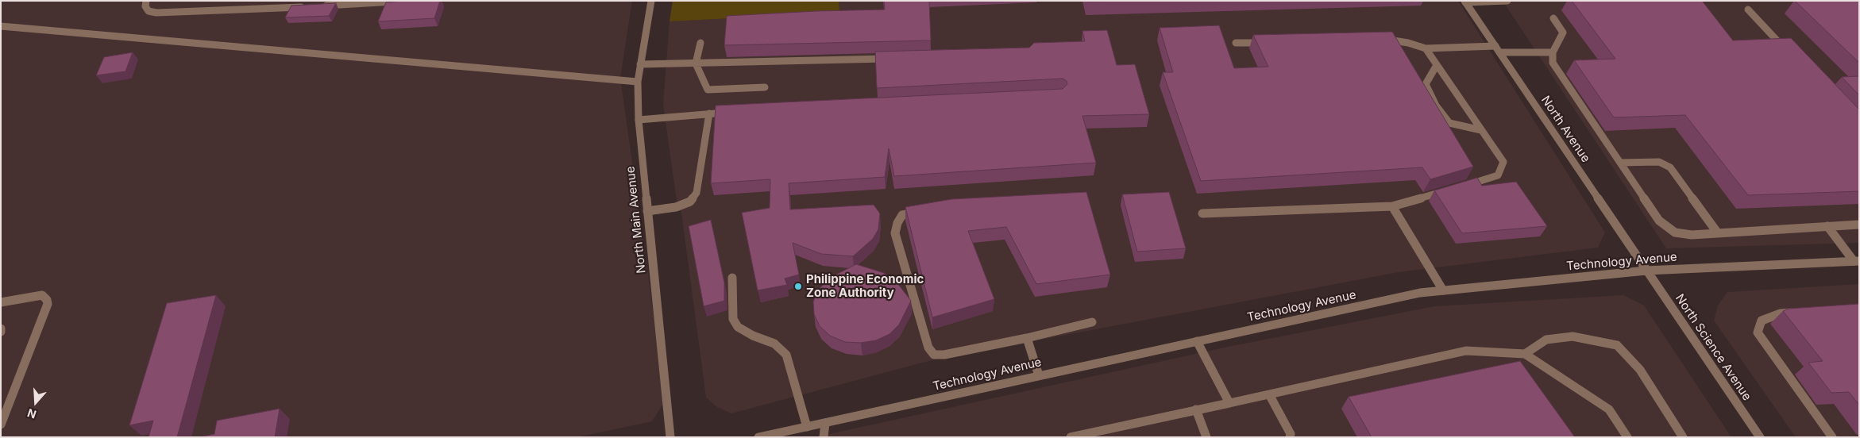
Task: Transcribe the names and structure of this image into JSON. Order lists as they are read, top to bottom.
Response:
{
  "streets": {
    "street": [
      "North Avenue",
      "North Main Avenue",
      "Technology Avenue",
      "North Science Avenue"
    ]
  },
  "crossings": [
    ["North Avenue", "Technology Avenue"],
    ["North Avenue", "North Science Avenue"],
    ["Technology Avenue", "North Science Avenue"]
  ],
  "places": ["Philippine Economic Zone Authority"],
  "north": "bottom"
}
